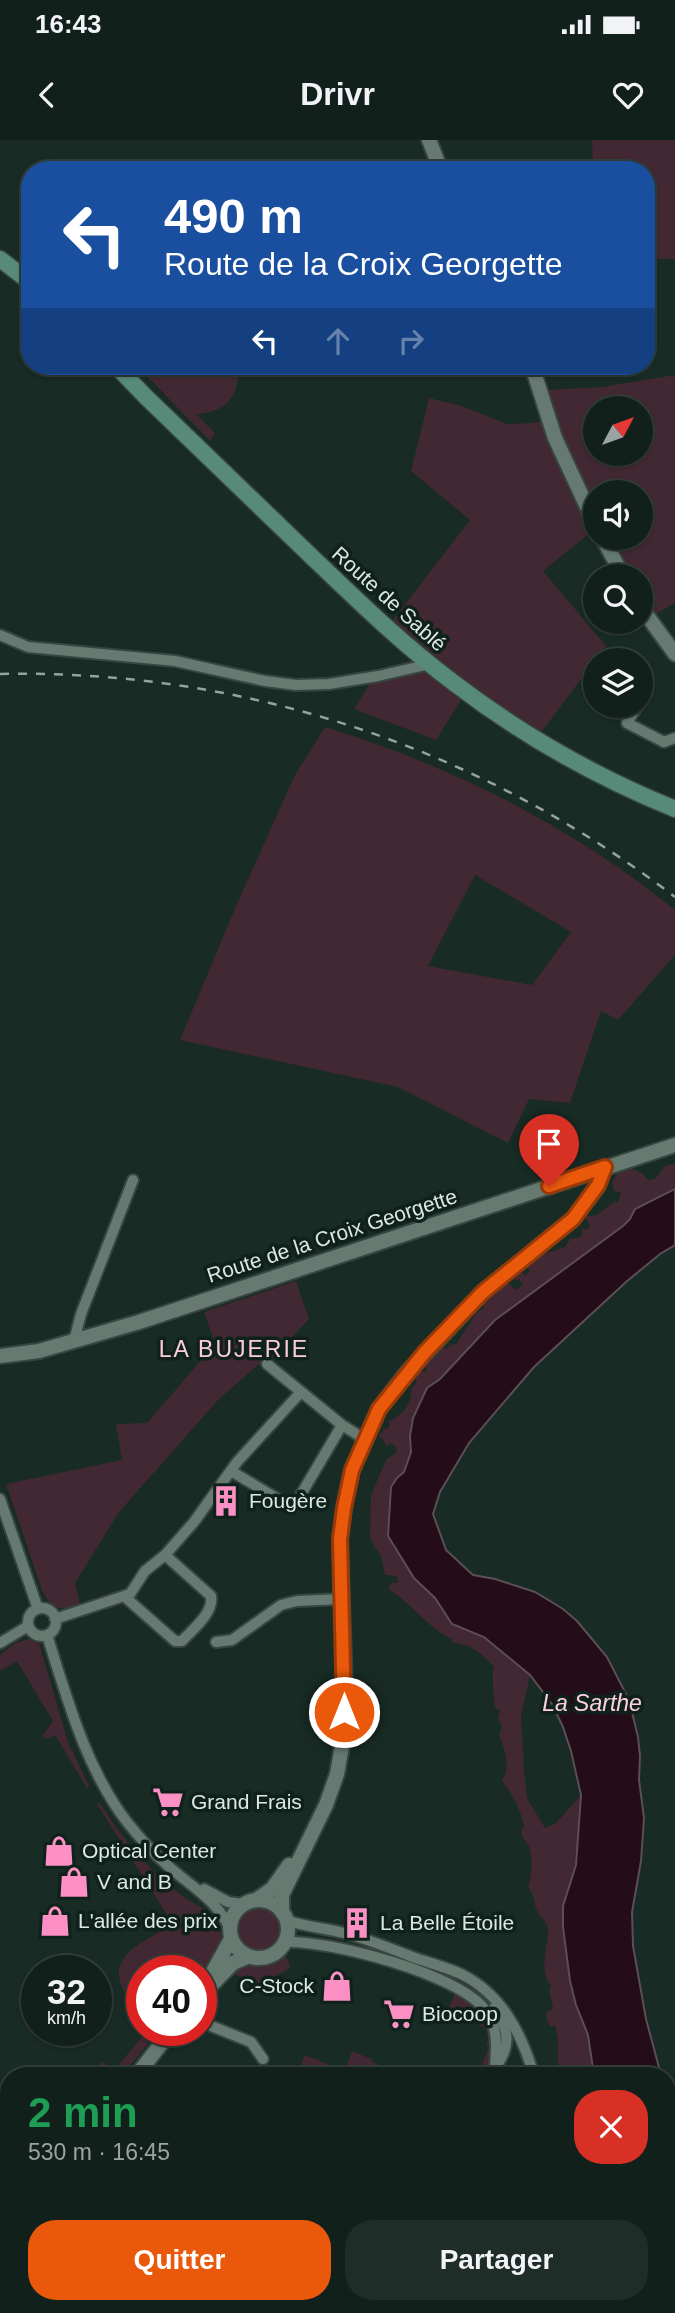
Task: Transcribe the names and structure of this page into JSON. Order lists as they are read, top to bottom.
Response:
{
  "streets": {
    "main road": ["Route de Sablé"],
    "street": ["Route de la Croix Georgette"]
  },
  "districts": ["LA BUJERIE"],
  "water": ["La Sarthe"],
  "places": {
    "building": ["Fougère", "La Belle Étoile"],
    "supermarket": ["Grand Frais", "Biocoop"],
    "shop": [
      "Optical Center",
      "V and B",
      "L'allée des prix",
      "C-Stock"
    ]
  },
  "north": "top right",
  "page": {
    "status": "16:43",
    "header": "Drivr",
    "turn": ["490 m", "Route de la Croix Georgette"],
    "speed": "32 km/h",
    "limit": "40",
    "heading": ["2 min", "530 m · 16:45"],
    "buttons": ["Quitter", "Partager"]
  }
}
